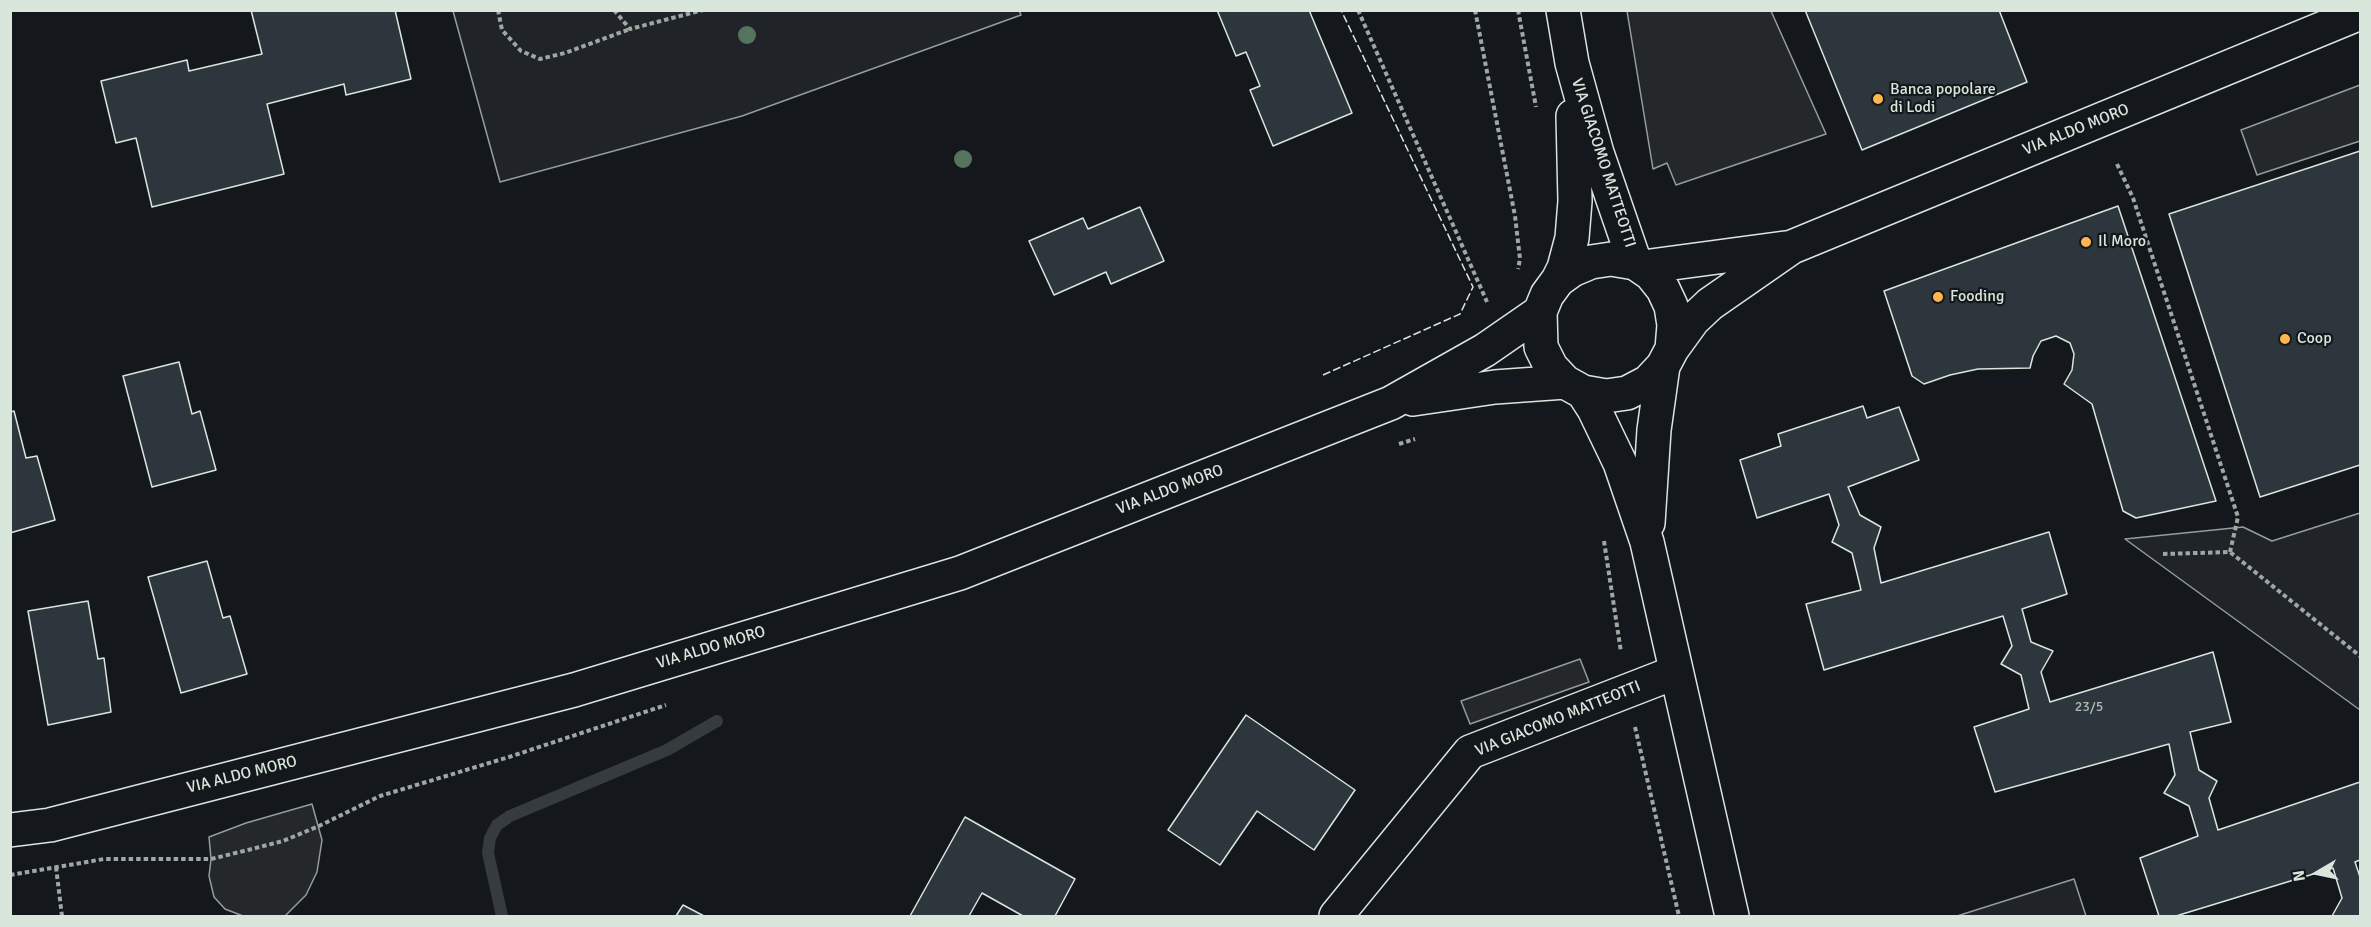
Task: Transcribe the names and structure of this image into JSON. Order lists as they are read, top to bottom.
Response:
{
  "streets": {
    "street": ["VIA ALDO MORO", "VIA GIACOMO MATTEOTTI"]
  },
  "crossings": [
    ["VIA ALDO MORO", "VIA GIACOMO MATTEOTTI"]
  ],
  "places": [
    "Banca popolare di Lodi",
    "Il Moro",
    "Fooding",
    "Coop"
  ],
  "house_numbers": ["23/5"],
  "north": "left"
}
